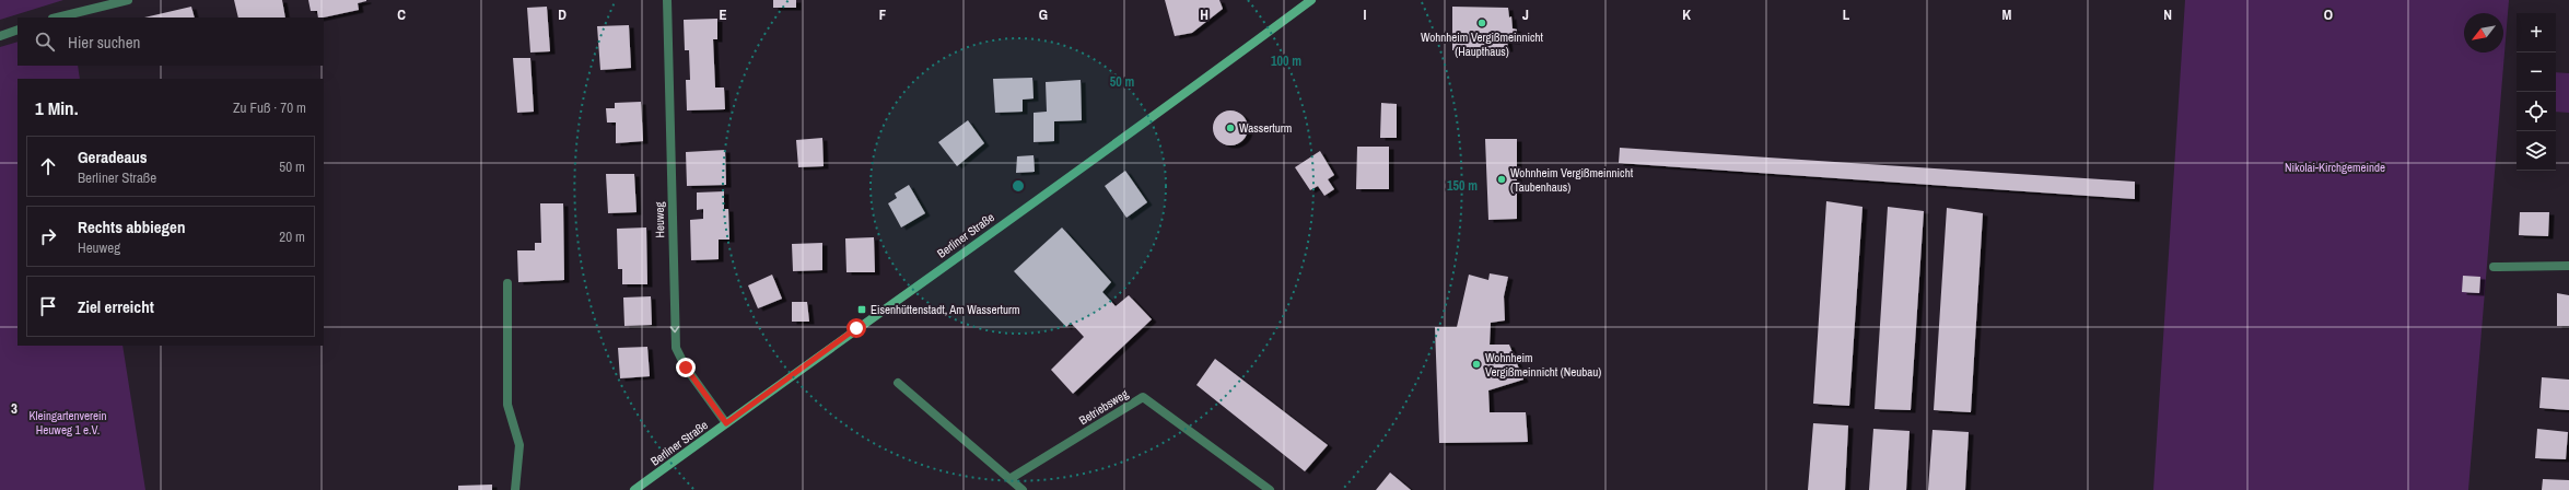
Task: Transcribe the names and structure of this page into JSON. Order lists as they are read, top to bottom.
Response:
{
  "streets": {
    "main road": ["Berliner Straße"],
    "street": ["Heuweg", "Betriebsweg"]
  },
  "crossings": [
    ["Heuweg", "Berliner Straße"]
  ],
  "one_way": ["Heuweg"],
  "parks": ["Nikolai-Kirchgemeinde", "Kleingartenverein Heuweg 1 e.V."],
  "places": {
    "other": [
      "Wohnheim Vergißmeinnicht (Haupthaus)",
      "Wasserturm",
      "Wohnheim Vergißmeinnicht (Taubenhaus)",
      "Wohnheim Vergißmeinnicht (Neubau)"
    ],
    "transit": ["Eisenhüttenstadt, Am Wasserturm"]
  },
  "north": "bottom left",
  "page": {
    "map_buttons": ["+", "−"],
    "search": "Hier suchen",
    "heading": ["1 Min.", "Zu Fuß · 70 m"],
    "list": [
      ["Geradeaus", "Berliner Straße", "50 m"],
      ["Rechts abbiegen", "Heuweg", "20 m"],
      "Ziel erreicht"
    ]
  },
  "grid": {
    "columns": [
      "C",
      "D",
      "E",
      "F",
      "G",
      "H",
      "I",
      "J",
      "K",
      "L",
      "M",
      "N",
      "O"
    ],
    "rows": ["3"]
  },
  "rings": ["100 m", "50 m", "150 m"]
}
